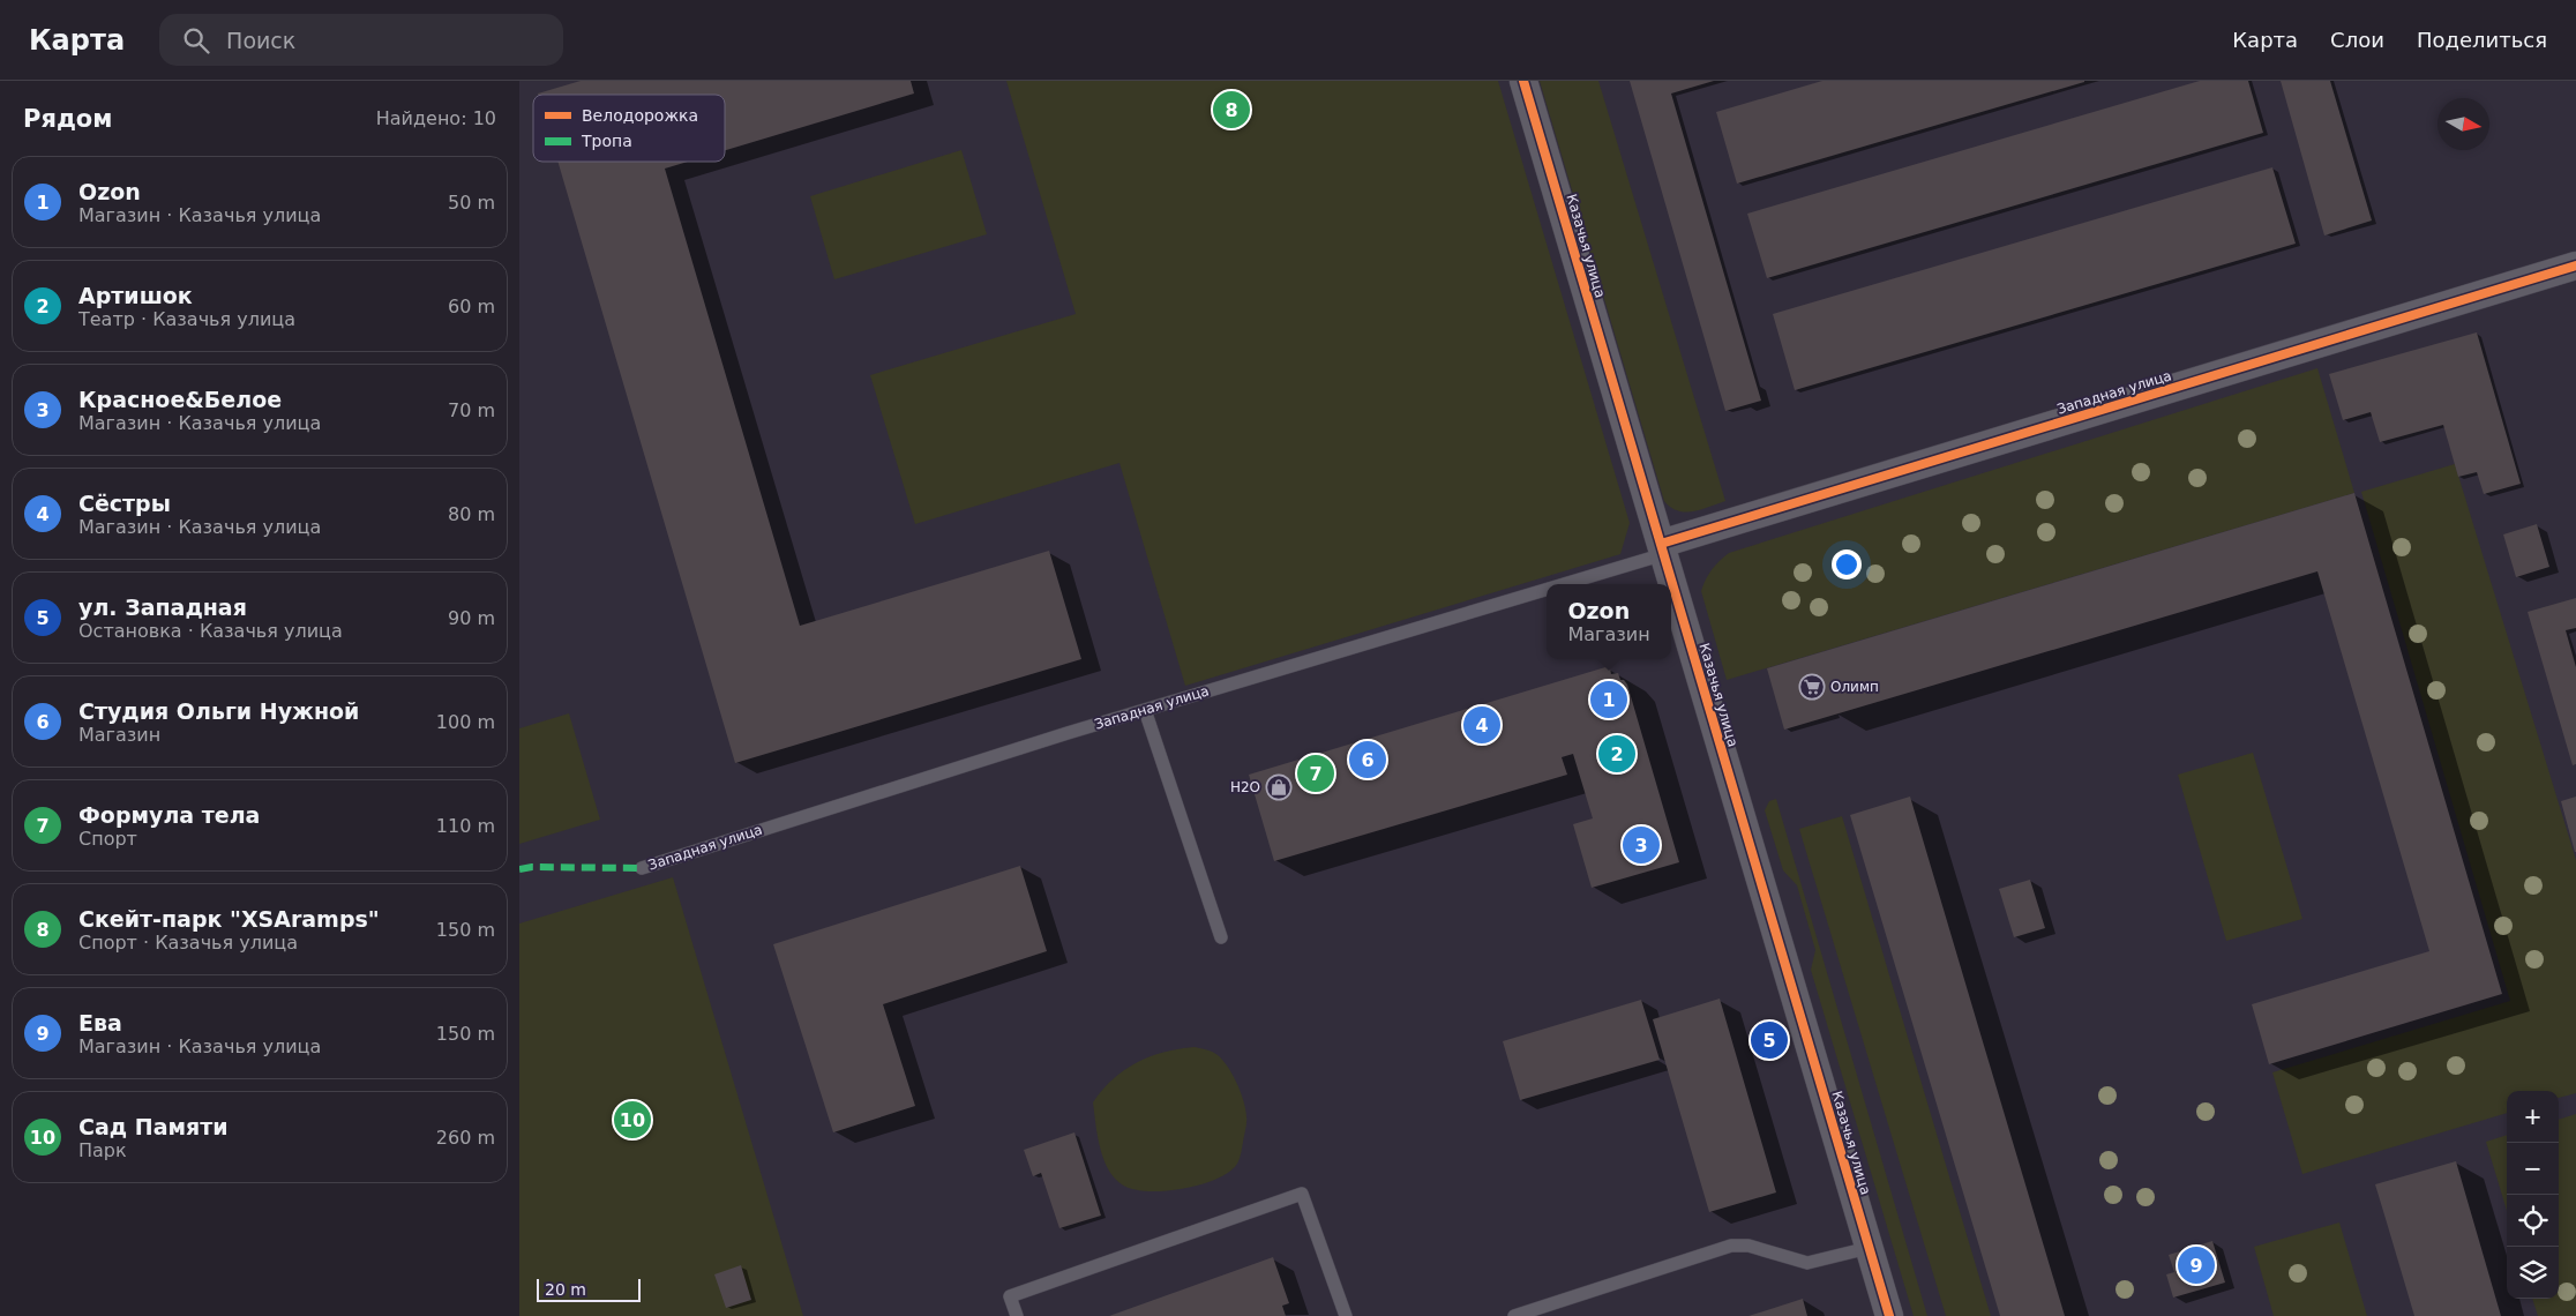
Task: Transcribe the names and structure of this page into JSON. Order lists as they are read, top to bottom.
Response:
{
  "streets": {
    "street": ["Казачья улица", "Западная улица"]
  },
  "crossings": [
    ["Казачья улица", "Западная улица"]
  ],
  "places": {
    "supermarket": ["Олимп"],
    "shop": ["H2O"]
  },
  "legend": ["Велодорожка", "Тропа"],
  "scale_bar": "20 m",
  "north": "right",
  "page": {
    "header": "Карта",
    "search": "Поиск",
    "nav": ["Карта", "Слои", "Поделиться"],
    "heading": ["Рядом", "Найдено: 10"],
    "pins": [
      "8",
      "1",
      "4",
      "2",
      "6",
      "7",
      "3",
      "5",
      "10",
      "9"
    ],
    "list": [
      {
        "mark": "1",
        "name": "Ozon",
        "note": "Магазин · Казачья улица",
        "value": "50 m"
      },
      {
        "mark": "2",
        "name": "Артишок",
        "note": "Театр · Казачья улица",
        "value": "60 m"
      },
      {
        "mark": "3",
        "name": "Красное&Белое",
        "note": "Магазин · Казачья улица",
        "value": "70 m"
      },
      {
        "mark": "4",
        "name": "Сёстры",
        "note": "Магазин · Казачья улица",
        "value": "80 m"
      },
      {
        "mark": "5",
        "name": "ул. Западная",
        "note": "Остановка · Казачья улица",
        "value": "90 m"
      },
      {
        "mark": "6",
        "name": "Студия Ольги Нужной",
        "note": "Магазин",
        "value": "100 m"
      },
      {
        "mark": "7",
        "name": "Формула тела",
        "note": "Спорт",
        "value": "110 m"
      },
      {
        "mark": "8",
        "name": "Скейт-парк \"XSAramps\"",
        "note": "Спорт · Казачья улица",
        "value": "150 m"
      },
      {
        "mark": "9",
        "name": "Ева",
        "note": "Магазин · Казачья улица",
        "value": "150 m"
      },
      {
        "mark": "10",
        "name": "Сад Памяти",
        "note": "Парк",
        "value": "260 m"
      }
    ],
    "popup": ["Ozon", "Магазин"],
    "map_buttons": ["+", "−"],
    "scale": "20 m"
  }
}
